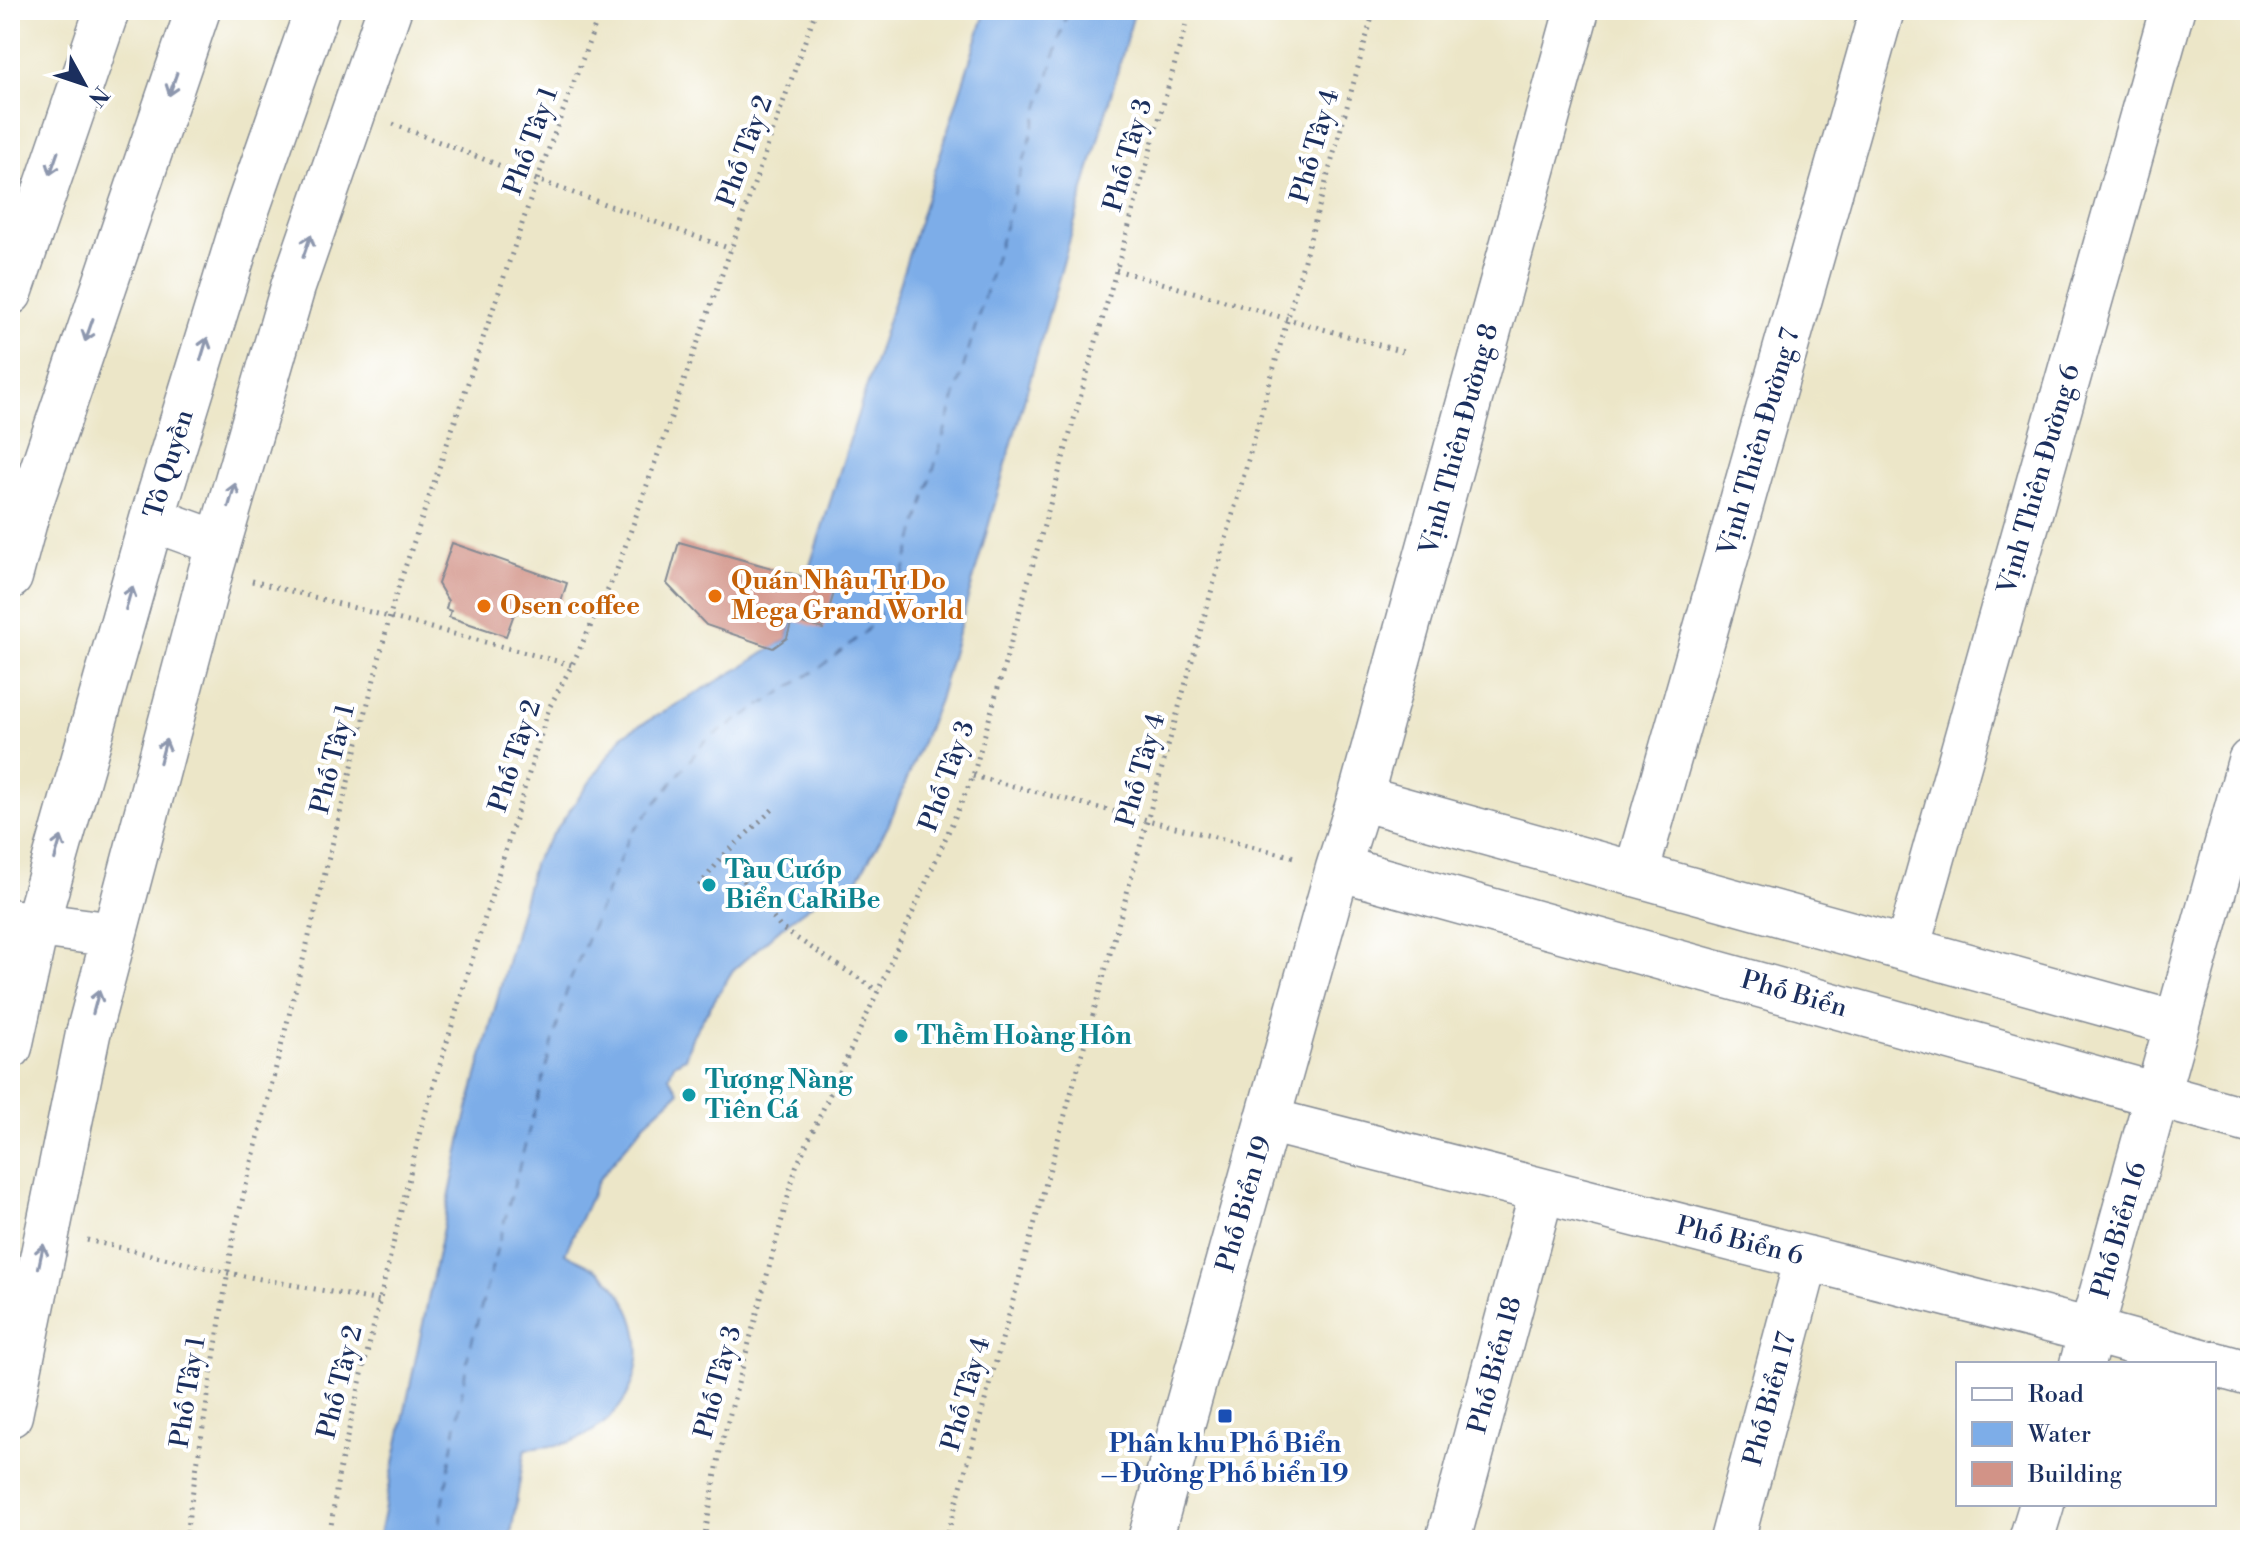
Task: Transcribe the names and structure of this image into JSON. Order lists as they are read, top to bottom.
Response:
{
  "streets": {
    "street": [
      "Vịnh Thiên Đường 8",
      "Vịnh Thiên Đường 7",
      "Tô Quyền",
      "Vịnh Thiên Đường 6",
      "Phố Biển",
      "Phố Biển 19",
      "Phố Biển 16",
      "Phố Biển 6",
      "Phố Biển 18",
      "Phố Biển 17"
    ],
    "path": [
      "Phố Tây 1",
      "Phố Tây 4",
      "Phố Tây 2",
      "Phố Tây 3"
    ]
  },
  "crossings": [
    ["Vịnh Thiên Đường 8", "Phố Biển"],
    ["Vịnh Thiên Đường 8", "Phố Biển 19"],
    ["Phố Biển", "Phố Biển 19"],
    ["Phố Biển", "Phố Biển 16"],
    ["Phố Biển 19", "Phố Biển 6"],
    ["Phố Biển 16", "Phố Biển 6"],
    ["Phố Biển 6", "Phố Biển 18"],
    ["Phố Biển 6", "Phố Biển 17"]
  ],
  "places": {
    "other": [
      "Quán Nhậu Tự Do Mega Grand World",
      "Osen coffee",
      "Tàu Cướp Biển CaRiBe",
      "Thềm Hoàng Hôn",
      "Tượng Nàng Tiên Cá"
    ],
    "transit": ["Phân khu Phố Biển – Đường Phố biển 19"]
  },
  "legend": ["Road", "Water", "Building"],
  "north": "bottom right"
}
